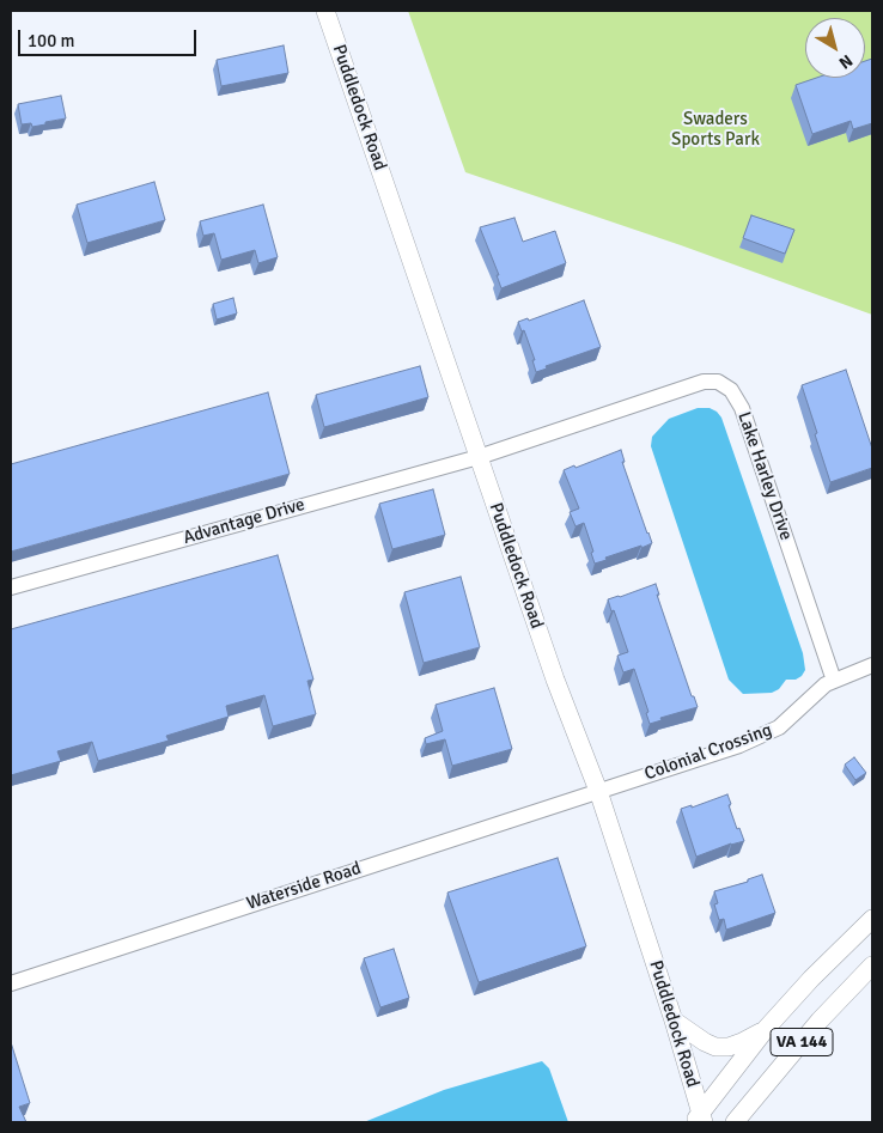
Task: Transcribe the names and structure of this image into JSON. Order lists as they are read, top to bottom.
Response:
{
  "streets": {
    "main road": ["Puddledock Road", "VA 144"],
    "street": [
      "Lake Harley Drive",
      "Advantage Drive",
      "Colonial Crossing",
      "Waterside Road"
    ]
  },
  "crossings": [
    ["Puddledock Road", "Lake Harley Drive"],
    ["Puddledock Road", "Advantage Drive"],
    ["Puddledock Road", "Colonial Crossing"],
    ["Puddledock Road", "Waterside Road"],
    ["Puddledock Road", "VA 144"],
    ["Lake Harley Drive", "Advantage Drive"],
    ["Lake Harley Drive", "Colonial Crossing"],
    ["Colonial Crossing", "Waterside Road"]
  ],
  "parks": ["Swaders Sports Park"],
  "scale_bar": "100 m",
  "north": "bottom right"
}
